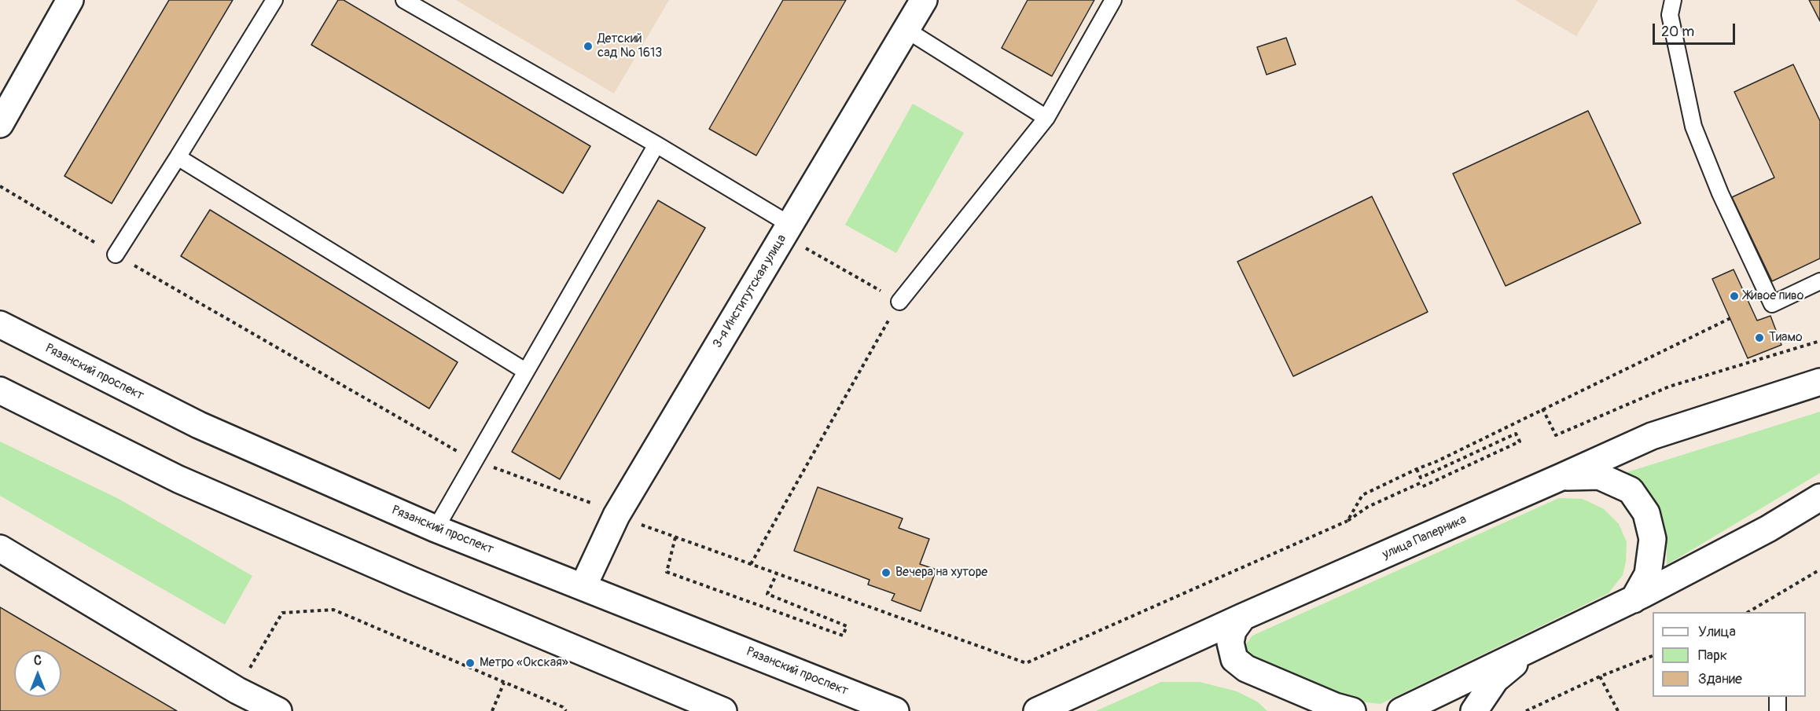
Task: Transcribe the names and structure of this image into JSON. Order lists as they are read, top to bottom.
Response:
{
  "streets": {
    "main road": ["3-я Институтская улица", "Рязанский проспект", "улица Паперника"]
  },
  "crossings": [
    ["3-я Институтская улица", "Рязанский проспект"]
  ],
  "places": [
    "Детский сад № 1613",
    "Живое пиво",
    "Тиамо",
    "Вечера на хуторе",
    "Метро «Окская»"
  ],
  "legend": ["Улица", "Парк", "Здание"],
  "scale_bar": "20 m",
  "north": "top"
}
